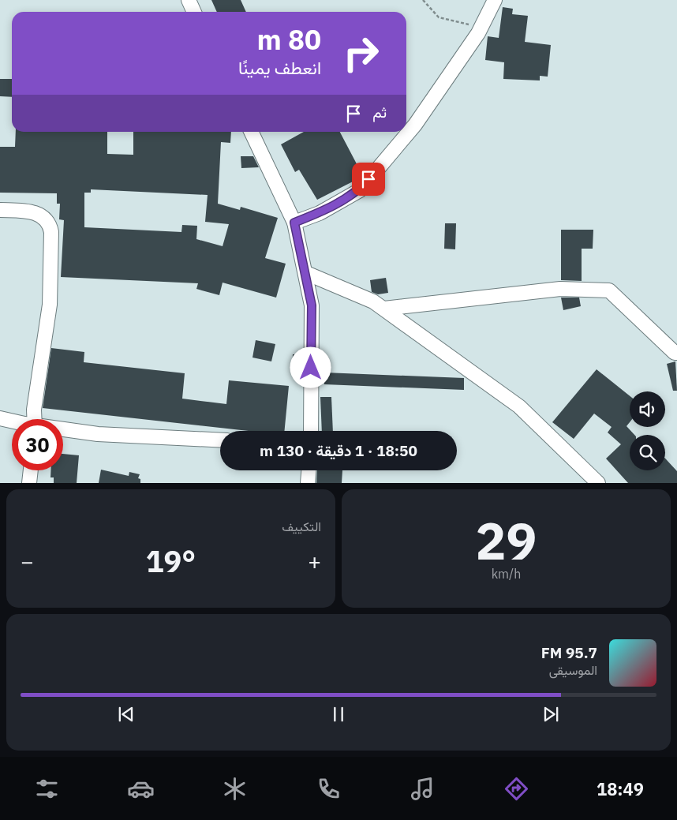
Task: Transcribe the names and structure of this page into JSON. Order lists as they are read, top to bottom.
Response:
{
  "page": {
    "turn": ["80 m", "انعطف يمينًا"],
    "then": "ثم",
    "limit": "30",
    "trip": "18:50 · 1 دقيقة · 130 m",
    "tile": [
      ["29", "km/h"],
      "التكييف"
    ],
    "heat": ["−", "19°", "+"],
    "song": ["95.7 FM", "الموسيقى"],
    "tabs": "18:49"
  }
}
